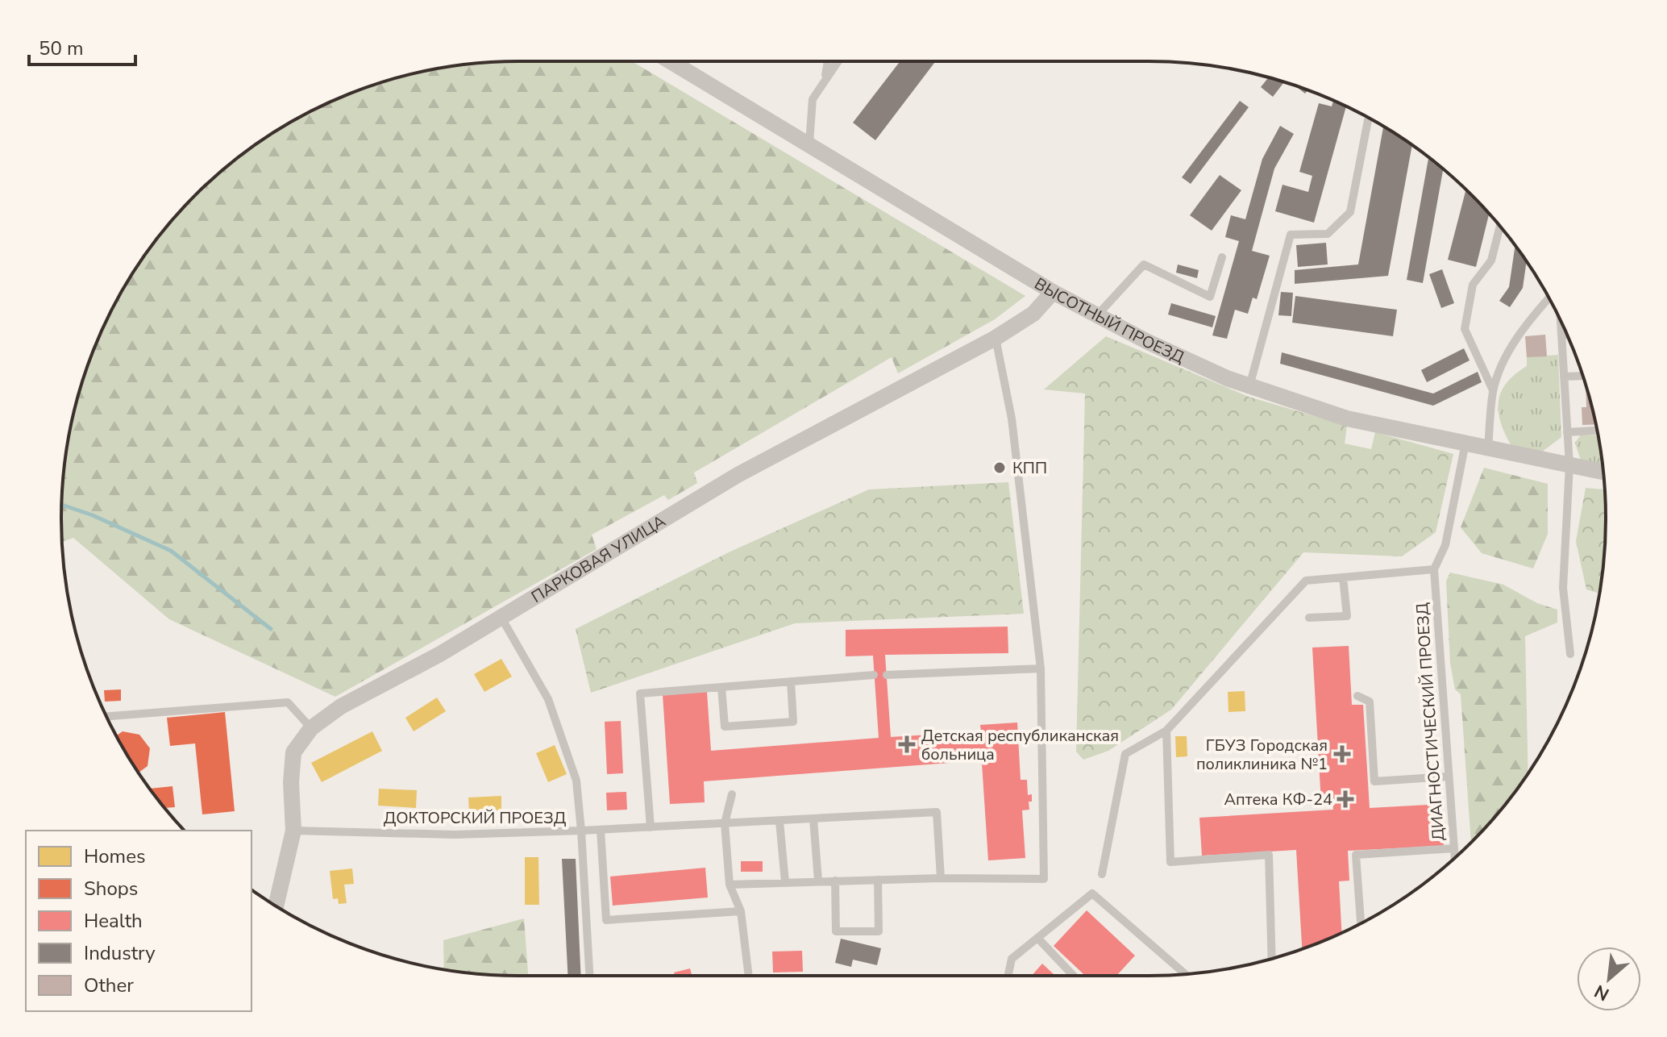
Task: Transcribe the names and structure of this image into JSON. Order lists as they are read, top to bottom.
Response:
{
  "streets": {
    "street": ["ВЫСОТНЫЙ ПРОЕЗД", "ПАРКОВАЯ УЛИЦА"],
    "lane": ["ДИАГНОСТИЧЕСКИЙ ПРОЕЗД", "ДОКТОРСКИЙ ПРОЕЗД"]
  },
  "crossings": [
    ["ВЫСОТНЫЙ ПРОЕЗД", "ПАРКОВАЯ УЛИЦА"],
    ["ПАРКОВАЯ УЛИЦА", "ДОКТОРСКИЙ ПРОЕЗД"]
  ],
  "places": {
    "other": ["КПП"],
    "health": ["Детская республиканская больница", "ГБУЗ Городская поликлиника №1", "Аптека КФ-24"]
  },
  "legend": [
    "Homes",
    "Shops",
    "Health",
    "Industry",
    "Other"
  ],
  "scale_bar": "50 m",
  "north": "bottom left"
}
